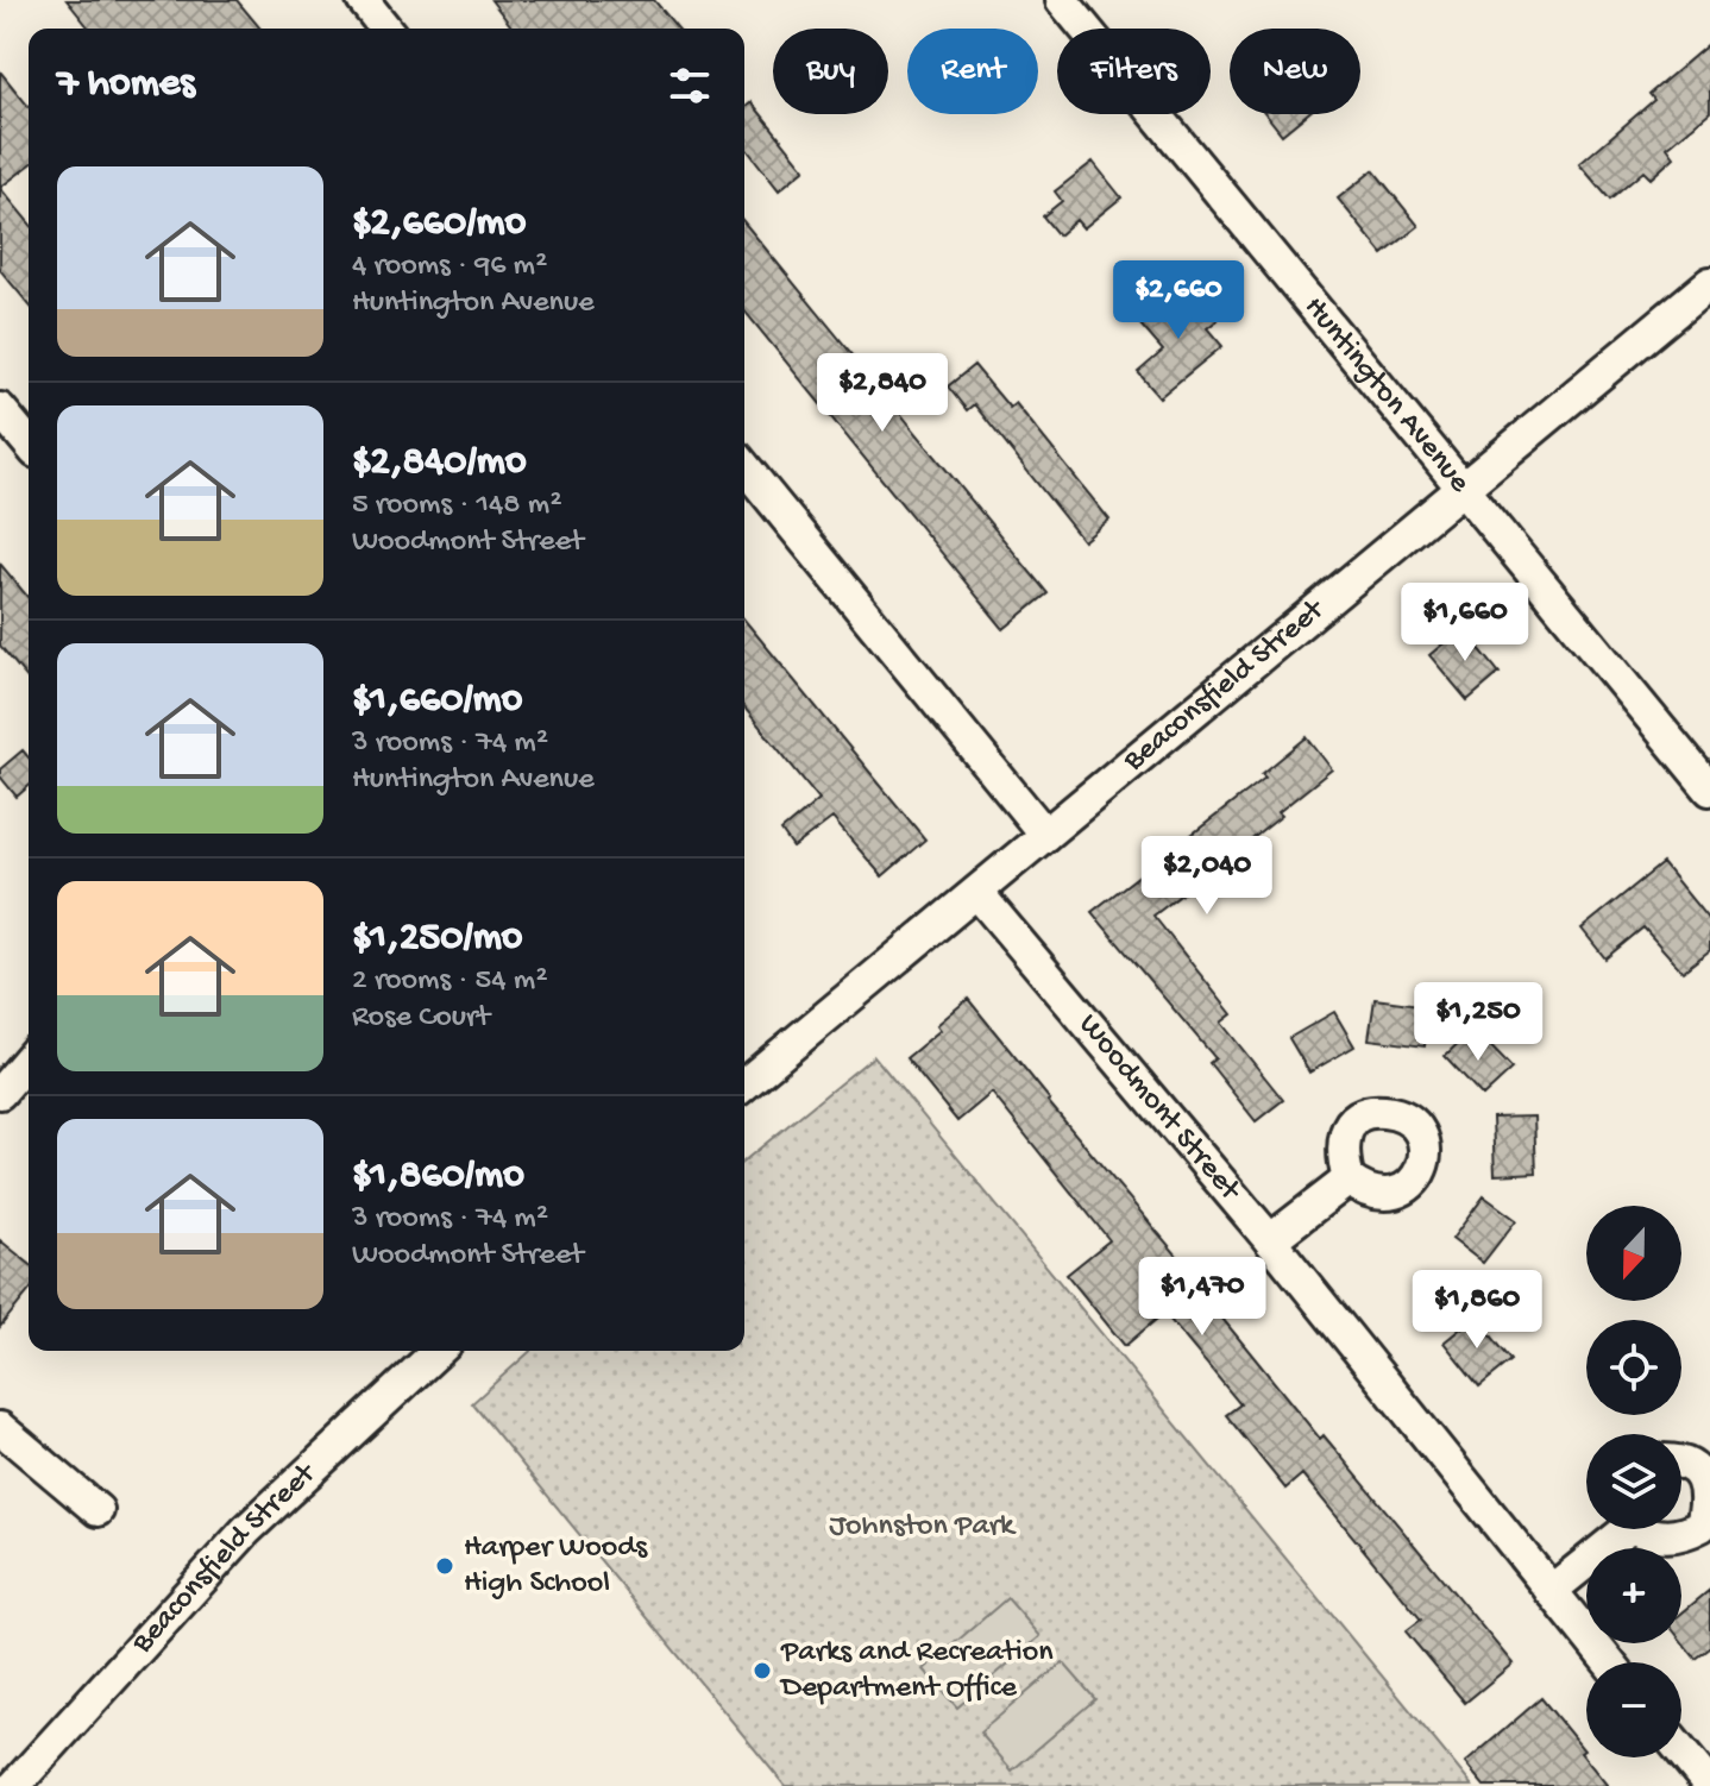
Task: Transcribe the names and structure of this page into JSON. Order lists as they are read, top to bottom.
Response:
{
  "streets": {
    "street": ["Huntington Avenue", "Beaconsfield Street", "Woodmont Street"]
  },
  "crossings": [
    ["Huntington Avenue", "Beaconsfield Street"],
    ["Beaconsfield Street", "Woodmont Street"]
  ],
  "parks": ["Johnston Park"],
  "places": ["Harper Woods High School", "Parks and Recreation Department Office"],
  "north": "bottom",
  "page": {
    "chip": [
      "Buy",
      "Rent",
      "Filters",
      "New"
    ],
    "heading": "7 homes",
    "list": [
      {
        "name": "$2,660/mo",
        "note": "4 rooms · 96 m² · Huntington Avenue"
      },
      {
        "name": "$2,840/mo",
        "note": "5 rooms · 148 m² · Woodmont Street"
      },
      {
        "name": "$1,660/mo",
        "note": "3 rooms · 74 m² · Huntington Avenue"
      },
      {
        "name": "$1,250/mo",
        "note": "2 rooms · 54 m² · Rose Court"
      },
      {
        "name": "$1,860/mo",
        "note": "3 rooms · 74 m² · Woodmont Street"
      }
    ],
    "price": [
      "$2,660",
      "$2,840",
      "$1,660",
      "$2,040",
      "$1,250",
      "$1,470",
      "$1,860"
    ],
    "map_buttons": ["+", "−"]
  }
}
